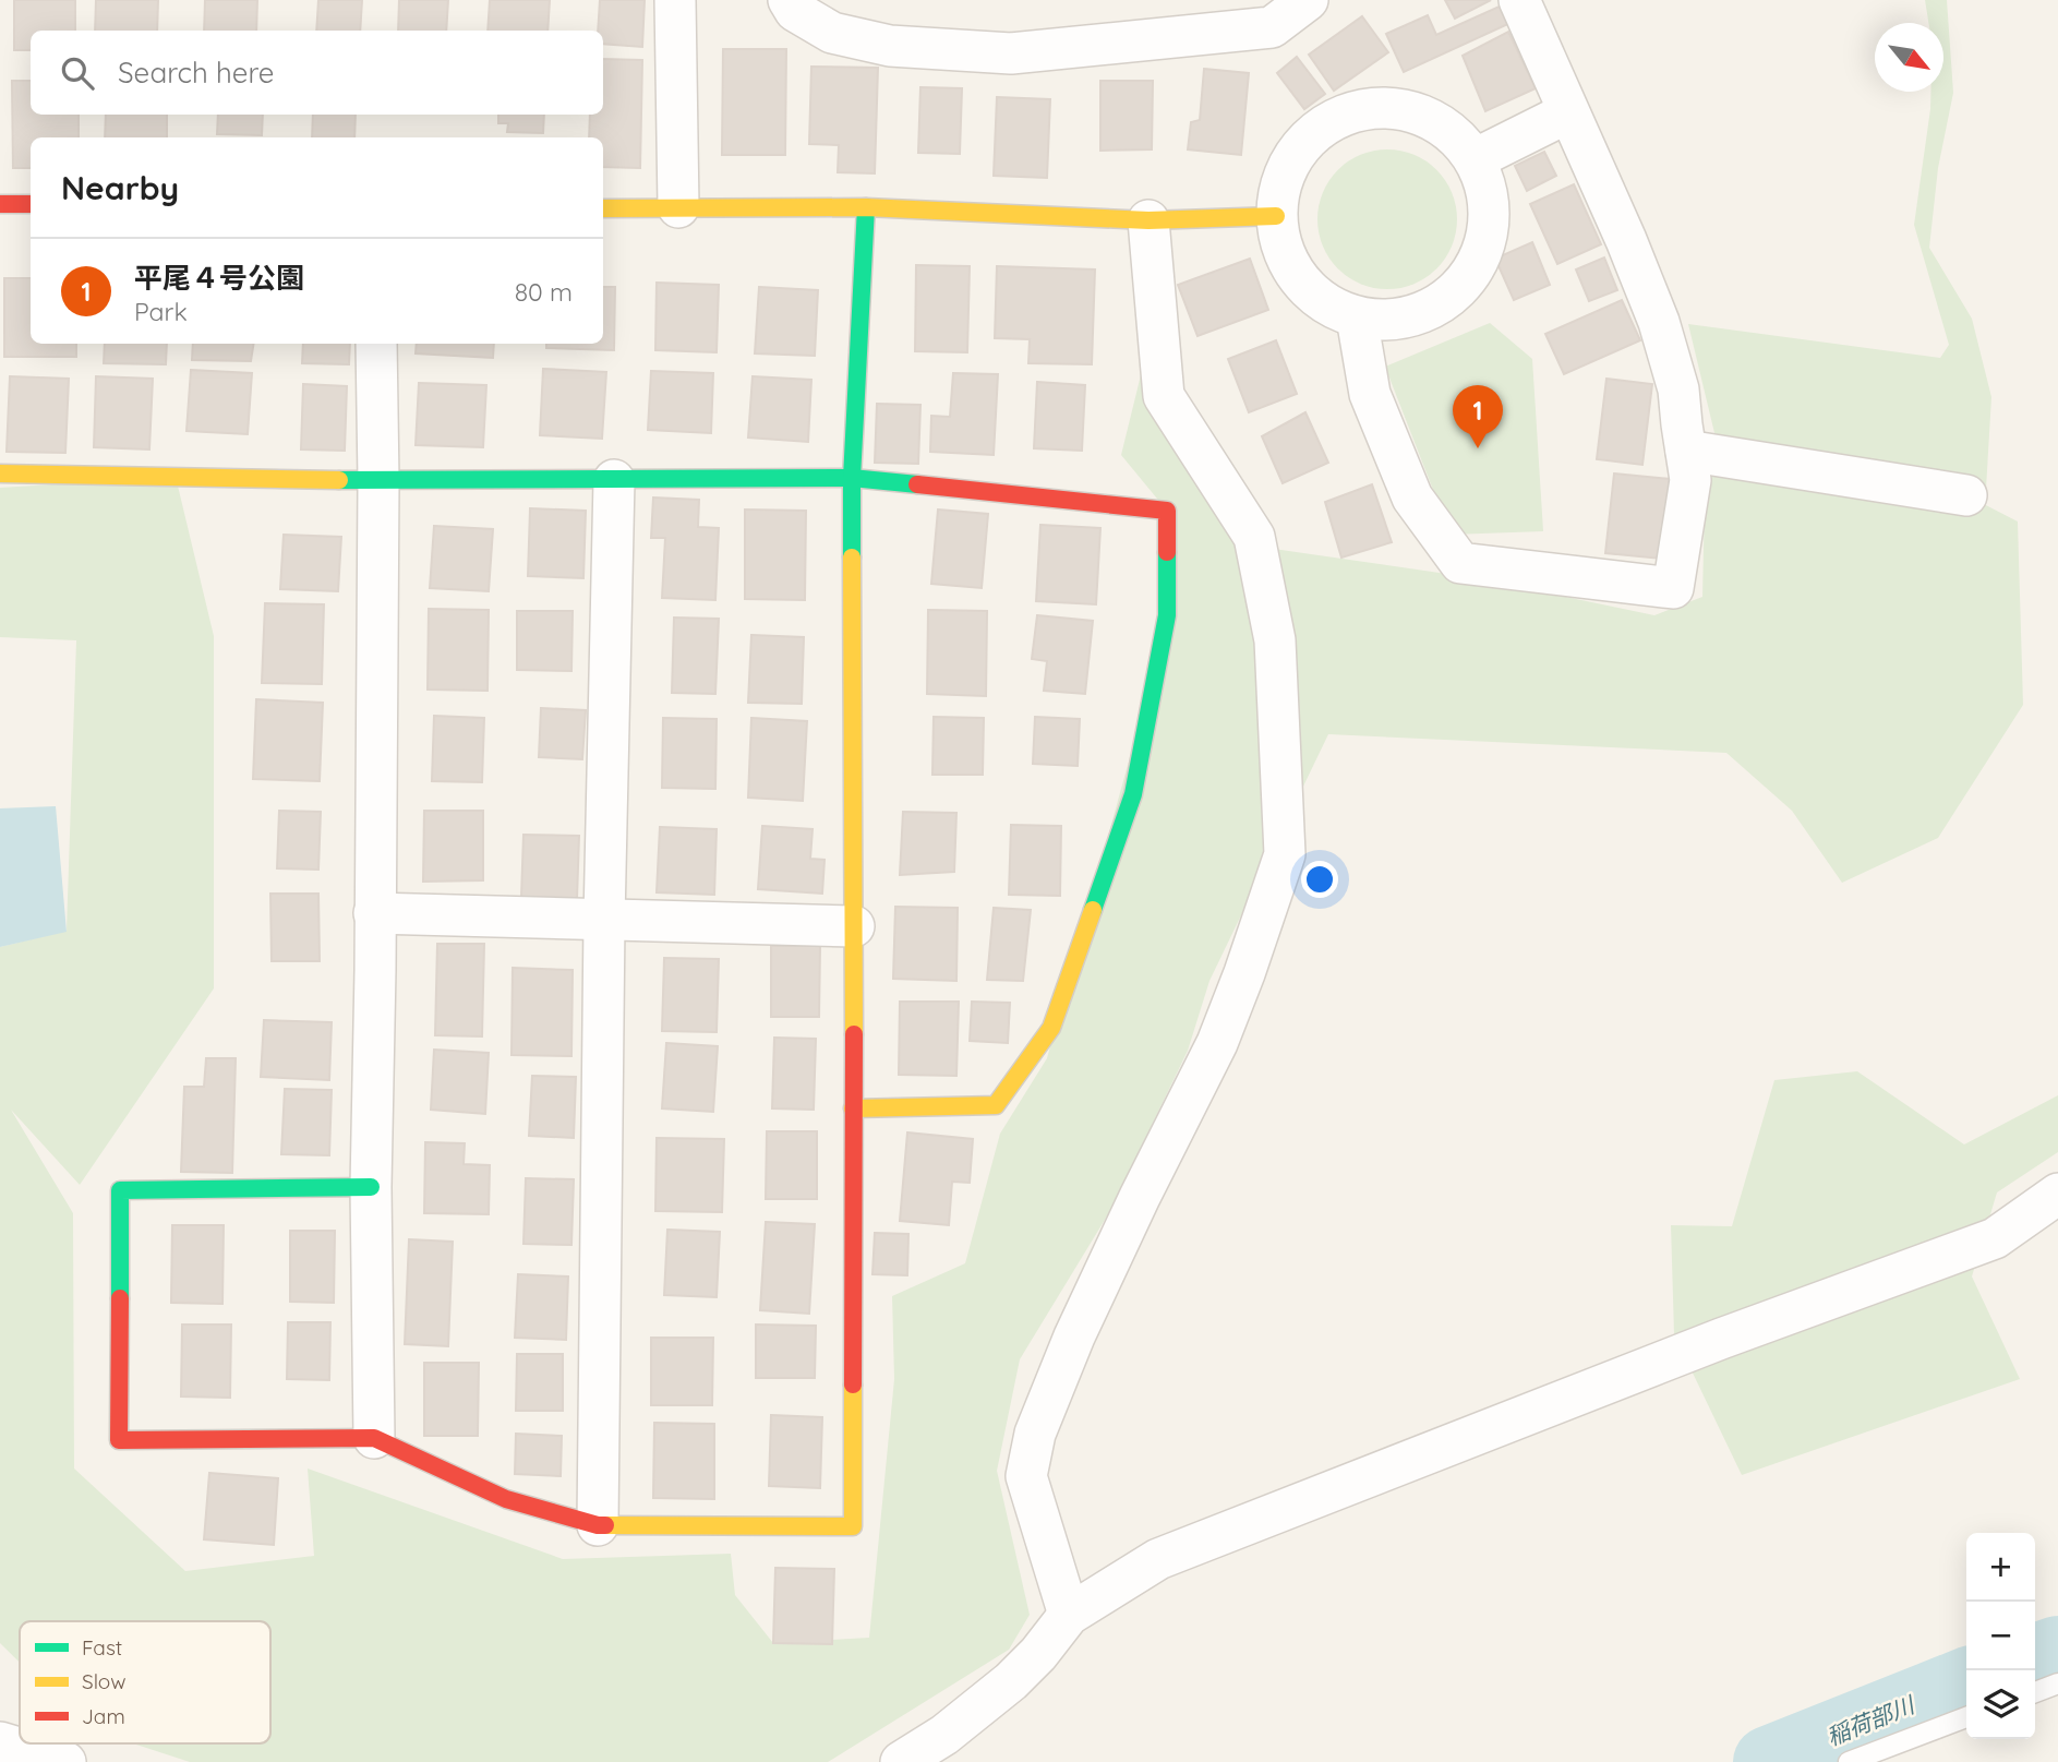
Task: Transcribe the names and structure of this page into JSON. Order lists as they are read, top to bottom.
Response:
{
  "water": ["稲荷部川"],
  "legend": ["Fast", "Slow", "Jam"],
  "north": "bottom right",
  "page": {
    "search": "Search here",
    "heading": "Nearby",
    "list": [
      {
        "mark": "1",
        "name": "平尾４号公園",
        "note": "Park",
        "value": "80 m"
      }
    ],
    "pins": "1",
    "map_buttons": ["+", "−"]
  }
}
